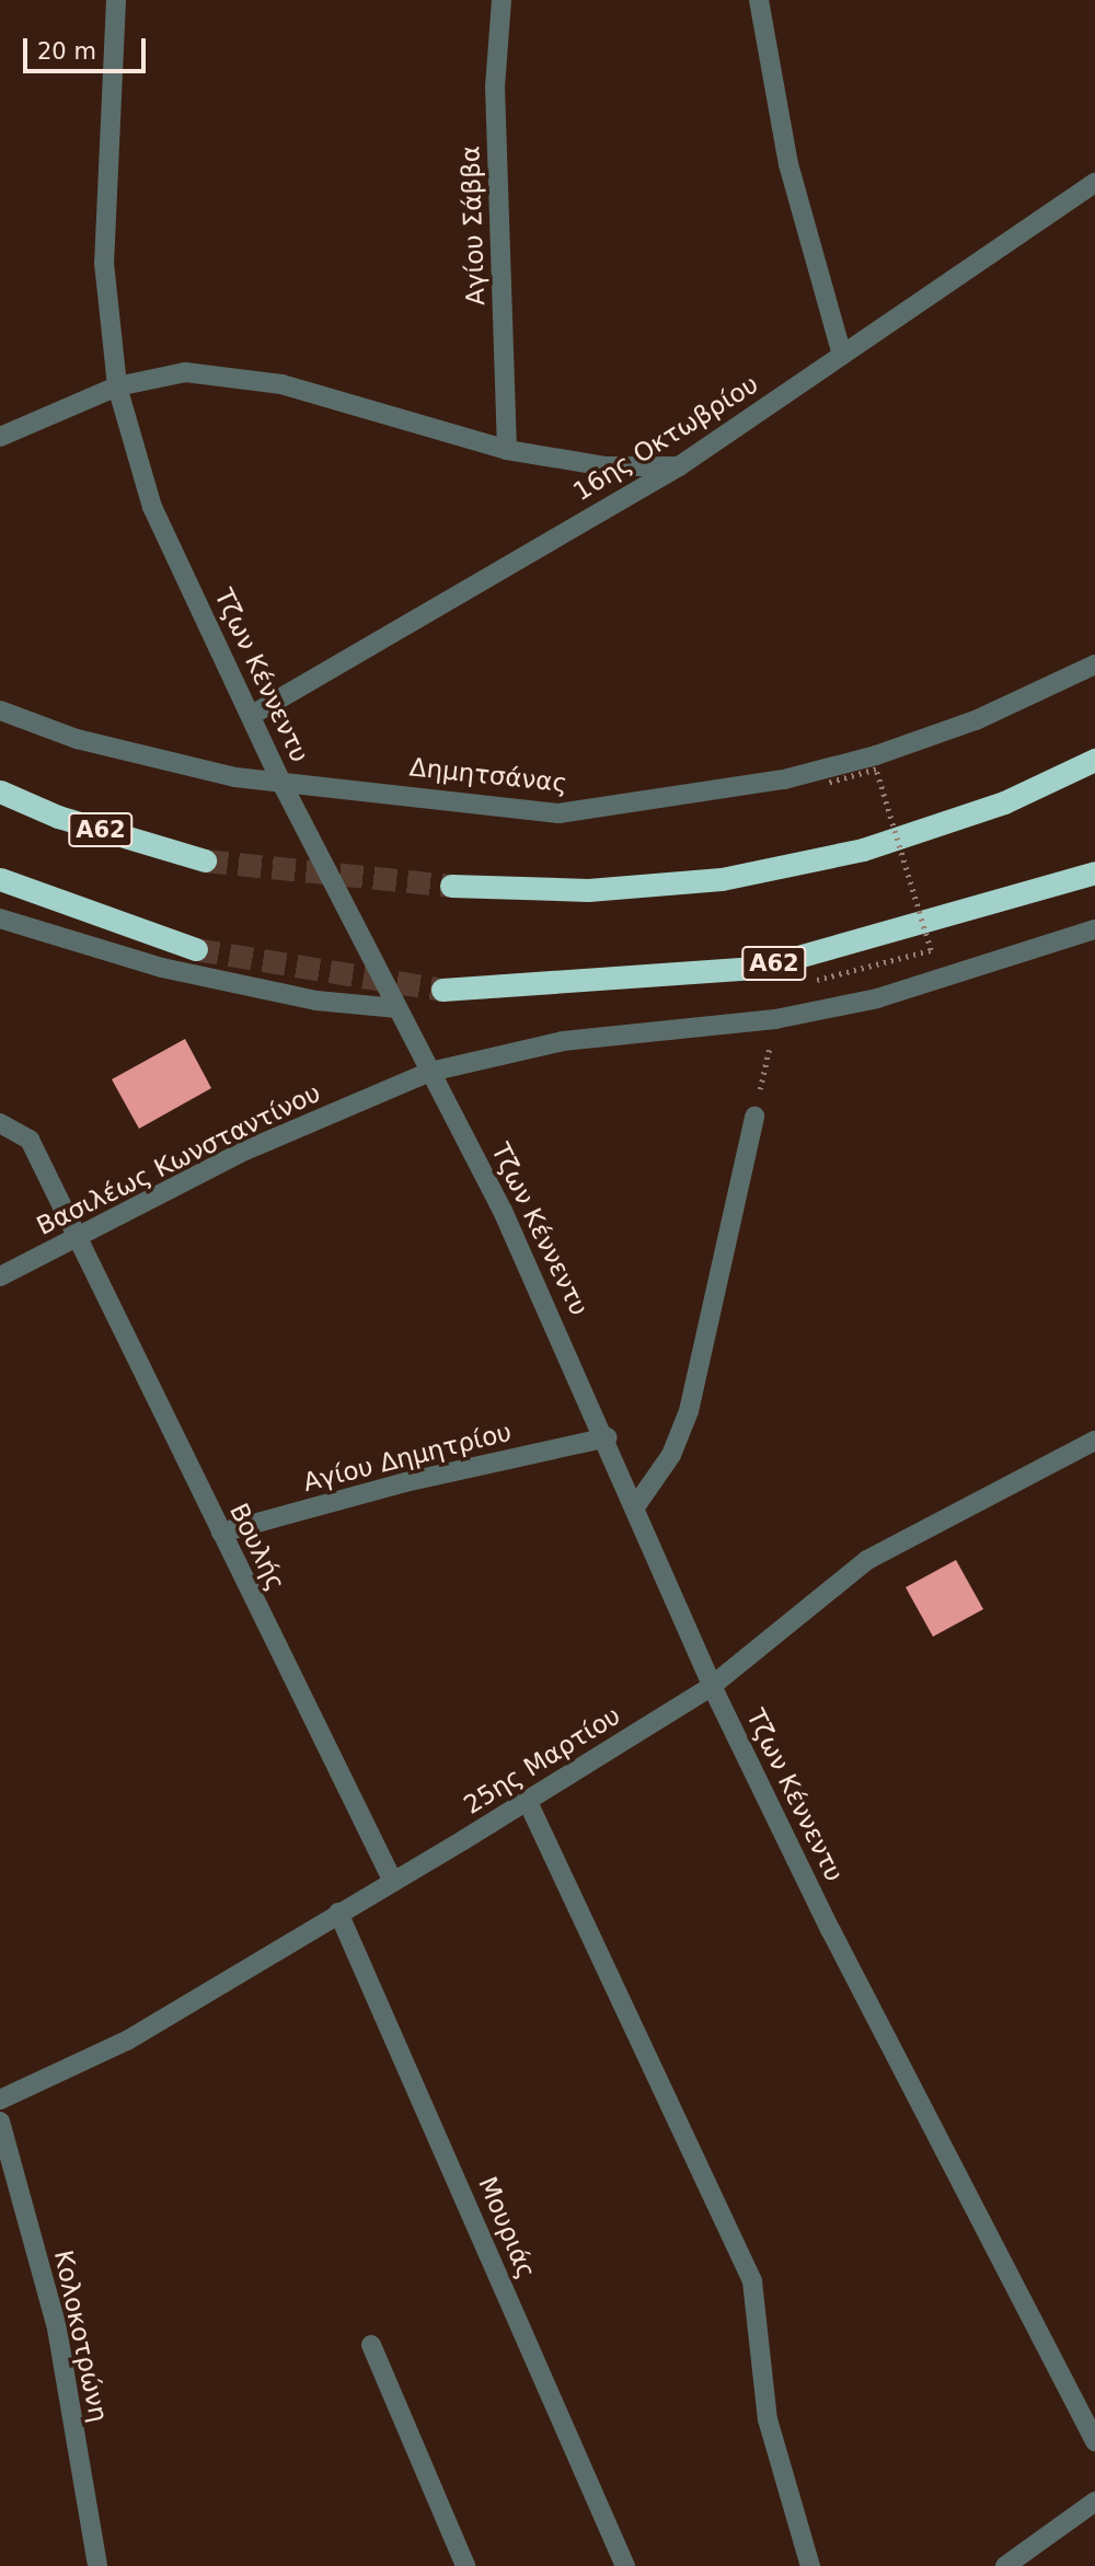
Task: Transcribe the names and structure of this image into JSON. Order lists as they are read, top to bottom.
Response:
{
  "streets": {
    "highway": ["Α62"],
    "street": [
      "Αγίου Σάββα",
      "16ης Οκτωβρίου",
      "Τζων Κέννεντυ",
      "Δημητσάνας",
      "Βασιλέως Κωνσταντίνου",
      "Αγίου Δημητρίου",
      "Βουλής",
      "25ης Μαρτίου",
      "Μουριάς",
      "Κολοκοτρώνη"
    ]
  },
  "crossings": [
    ["16ης Οκτωβρίου", "Τζων Κέννεντυ"],
    ["Τζων Κέννεντυ", "Δημητσάνας"],
    ["Τζων Κέννεντυ", "Βασιλέως Κωνσταντίνου"],
    ["Τζων Κέννεντυ", "Αγίου Δημητρίου"],
    ["Τζων Κέννεντυ", "25ης Μαρτίου"],
    ["Βασιλέως Κωνσταντίνου", "Βουλής"],
    ["Αγίου Δημητρίου", "Βουλής"],
    ["Βουλής", "25ης Μαρτίου"],
    ["25ης Μαρτίου", "Μουριάς"]
  ],
  "scale_bar": "20 m"
}
